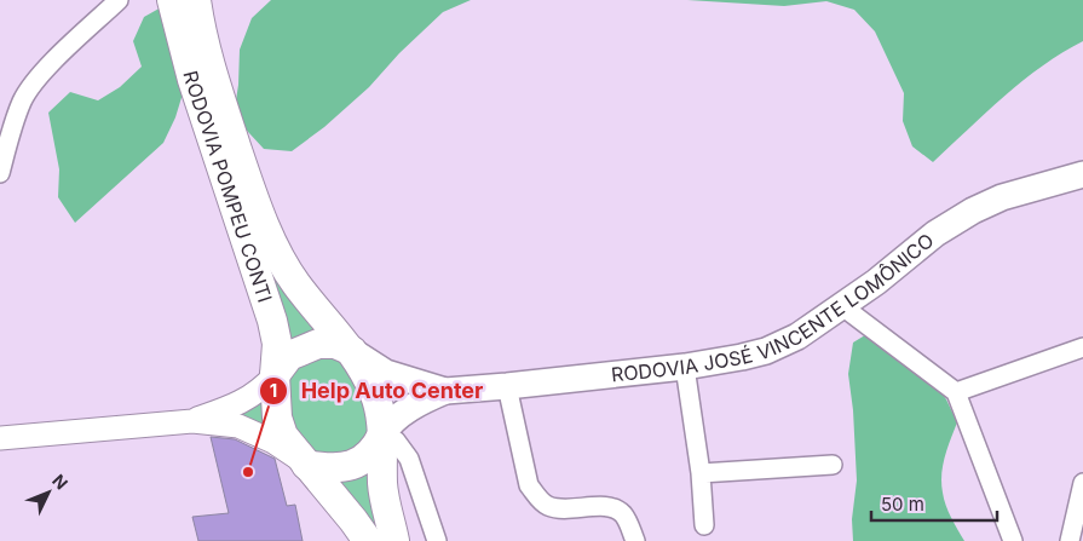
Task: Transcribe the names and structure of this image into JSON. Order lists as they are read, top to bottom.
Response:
{
  "streets": {
    "main road": ["RODOVIA POMPEU CONTI", "RODOVIA JOSÉ VINCENTE LOMÔNICO"]
  },
  "crossings": [
    ["RODOVIA POMPEU CONTI", "RODOVIA JOSÉ VINCENTE LOMÔNICO"]
  ],
  "places": ["Help Auto Center"],
  "scale_bar": "50 m",
  "north": "top right"
}
